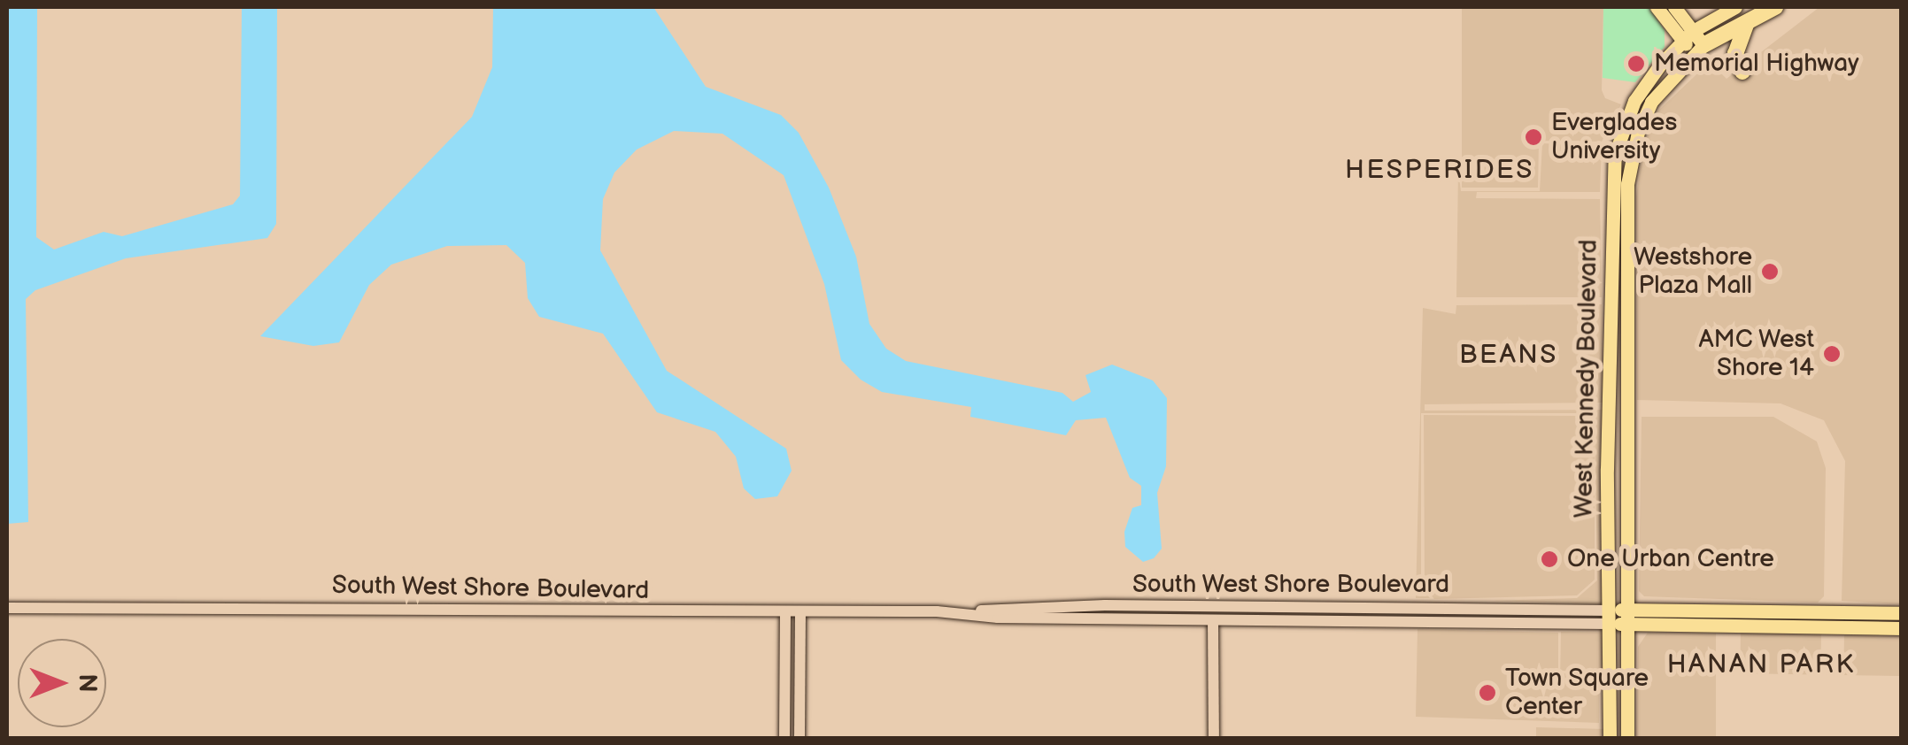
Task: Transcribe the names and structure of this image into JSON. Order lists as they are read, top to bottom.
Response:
{
  "streets": {
    "main road": ["West Kennedy Boulevard"],
    "street": ["South West Shore Boulevard"]
  },
  "crossings": [
    ["West Kennedy Boulevard", "South West Shore Boulevard"]
  ],
  "districts": ["HESPERIDES", "BEANS", "HANAN PARK"],
  "places": [
    "Memorial Highway",
    "Everglades University",
    "Westshore Plaza Mall",
    "AMC West Shore 14",
    "One Urban Centre",
    "Town Square Center"
  ],
  "north": "right"
}
